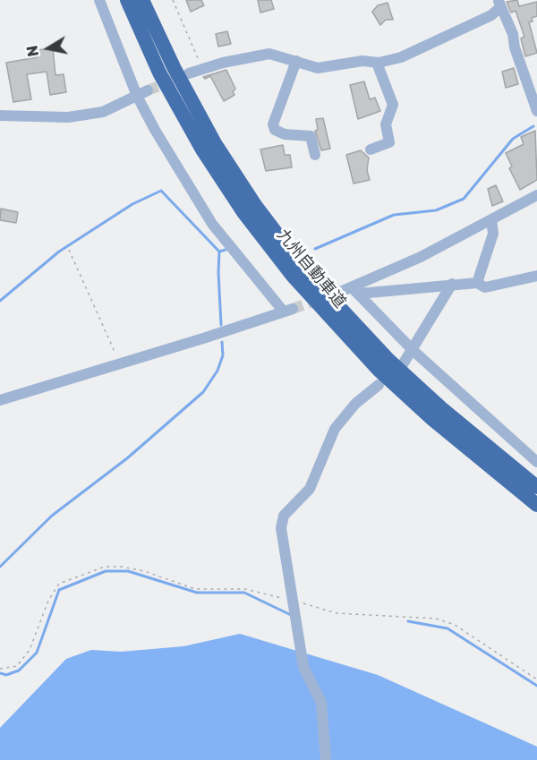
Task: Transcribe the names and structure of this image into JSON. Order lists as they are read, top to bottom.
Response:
{
  "streets": {
    "highway": ["九州自動車道"]
  },
  "north": "left"
}
